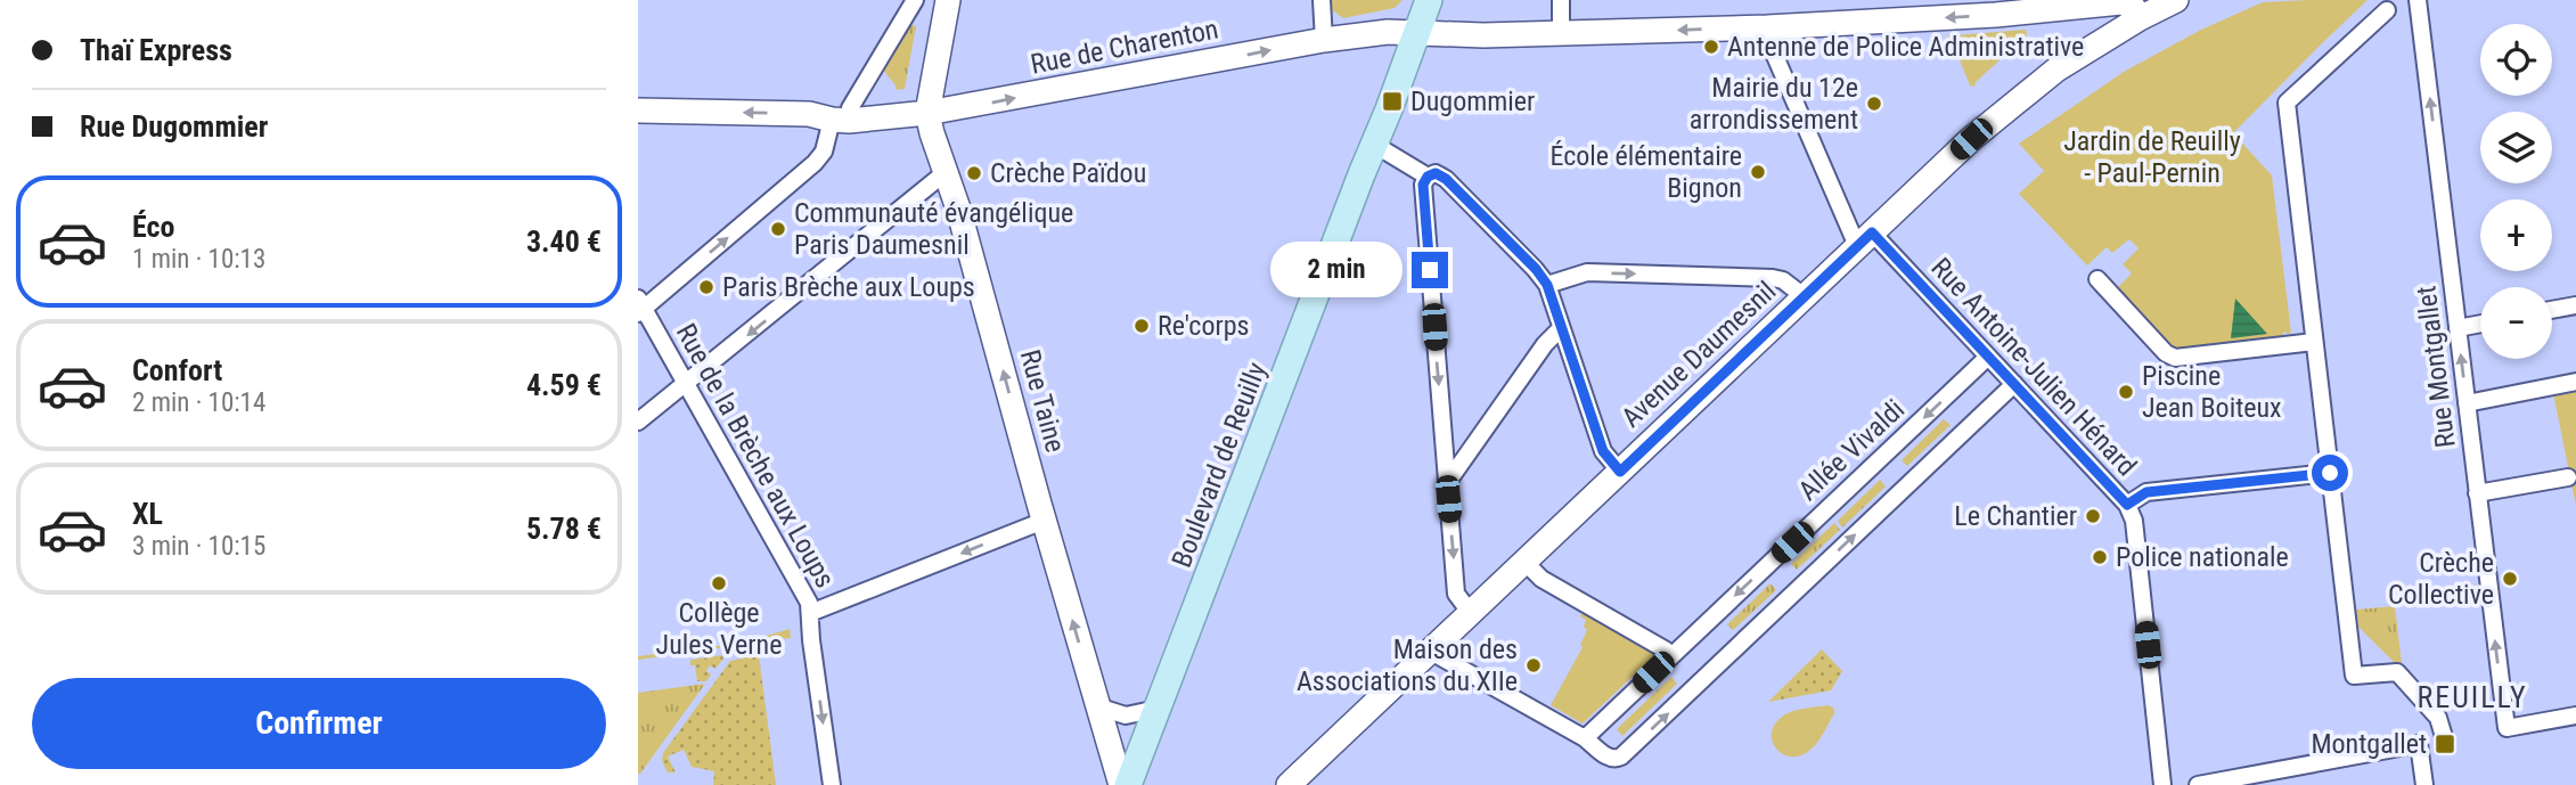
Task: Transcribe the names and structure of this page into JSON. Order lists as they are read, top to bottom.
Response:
{
  "streets": {
    "main road": ["Boulevard de Reuilly"],
    "street": [
      "Rue de Charenton",
      "Avenue Daumesnil",
      "Rue Antoine-Julien Hénard",
      "Rue Montgallet",
      "Rue Taine",
      "Allée Vivaldi",
      "Rue de la Brèche aux Loups"
    ]
  },
  "crossings": [
    ["Rue de Charenton", "Avenue Daumesnil"],
    ["Rue de Charenton", "Rue Antoine-Julien Hénard"],
    ["Rue de Charenton", "Rue Taine"],
    ["Rue de Charenton", "Boulevard de Reuilly"],
    ["Avenue Daumesnil", "Rue Antoine-Julien Hénard"],
    ["Rue Antoine-Julien Hénard", "Allée Vivaldi"]
  ],
  "one_way": ["Rue Montgallet", "Rue Taine"],
  "districts": ["REUILLY"],
  "parks": ["Jardin de Reuilly - Paul-Pernin"],
  "places": {
    "other": [
      "Antenne de Police Administrative",
      "Mairie du 12e arrondissement",
      "École élémentaire Bignon",
      "Crèche Païdou",
      "Communauté évangélique Paris Daumesnil",
      "Paris Brèche aux Loups",
      "Re'corps",
      "Piscine Jean Boiteux",
      "Le Chantier",
      "Police nationale",
      "Crèche Collective",
      "Collège Jules Verne",
      "Maison des Associations du XIIe"
    ],
    "transit": ["Dugommier", "Montgallet"]
  },
  "page": {
    "banner": ["Thaï Express", "Rue Dugommier"],
    "map_buttons": ["+", "−"],
    "list": [
      {
        "name": "Éco",
        "note": "1 min · 10:13",
        "value": "3.40 €"
      },
      {
        "name": "Confort",
        "note": "2 min · 10:14",
        "value": "4.59 €"
      },
      {
        "name": "XL",
        "note": "3 min · 10:15",
        "value": "5.78 €"
      }
    ],
    "bubble": "2 min",
    "buttons": "Confirmer"
  }
}
